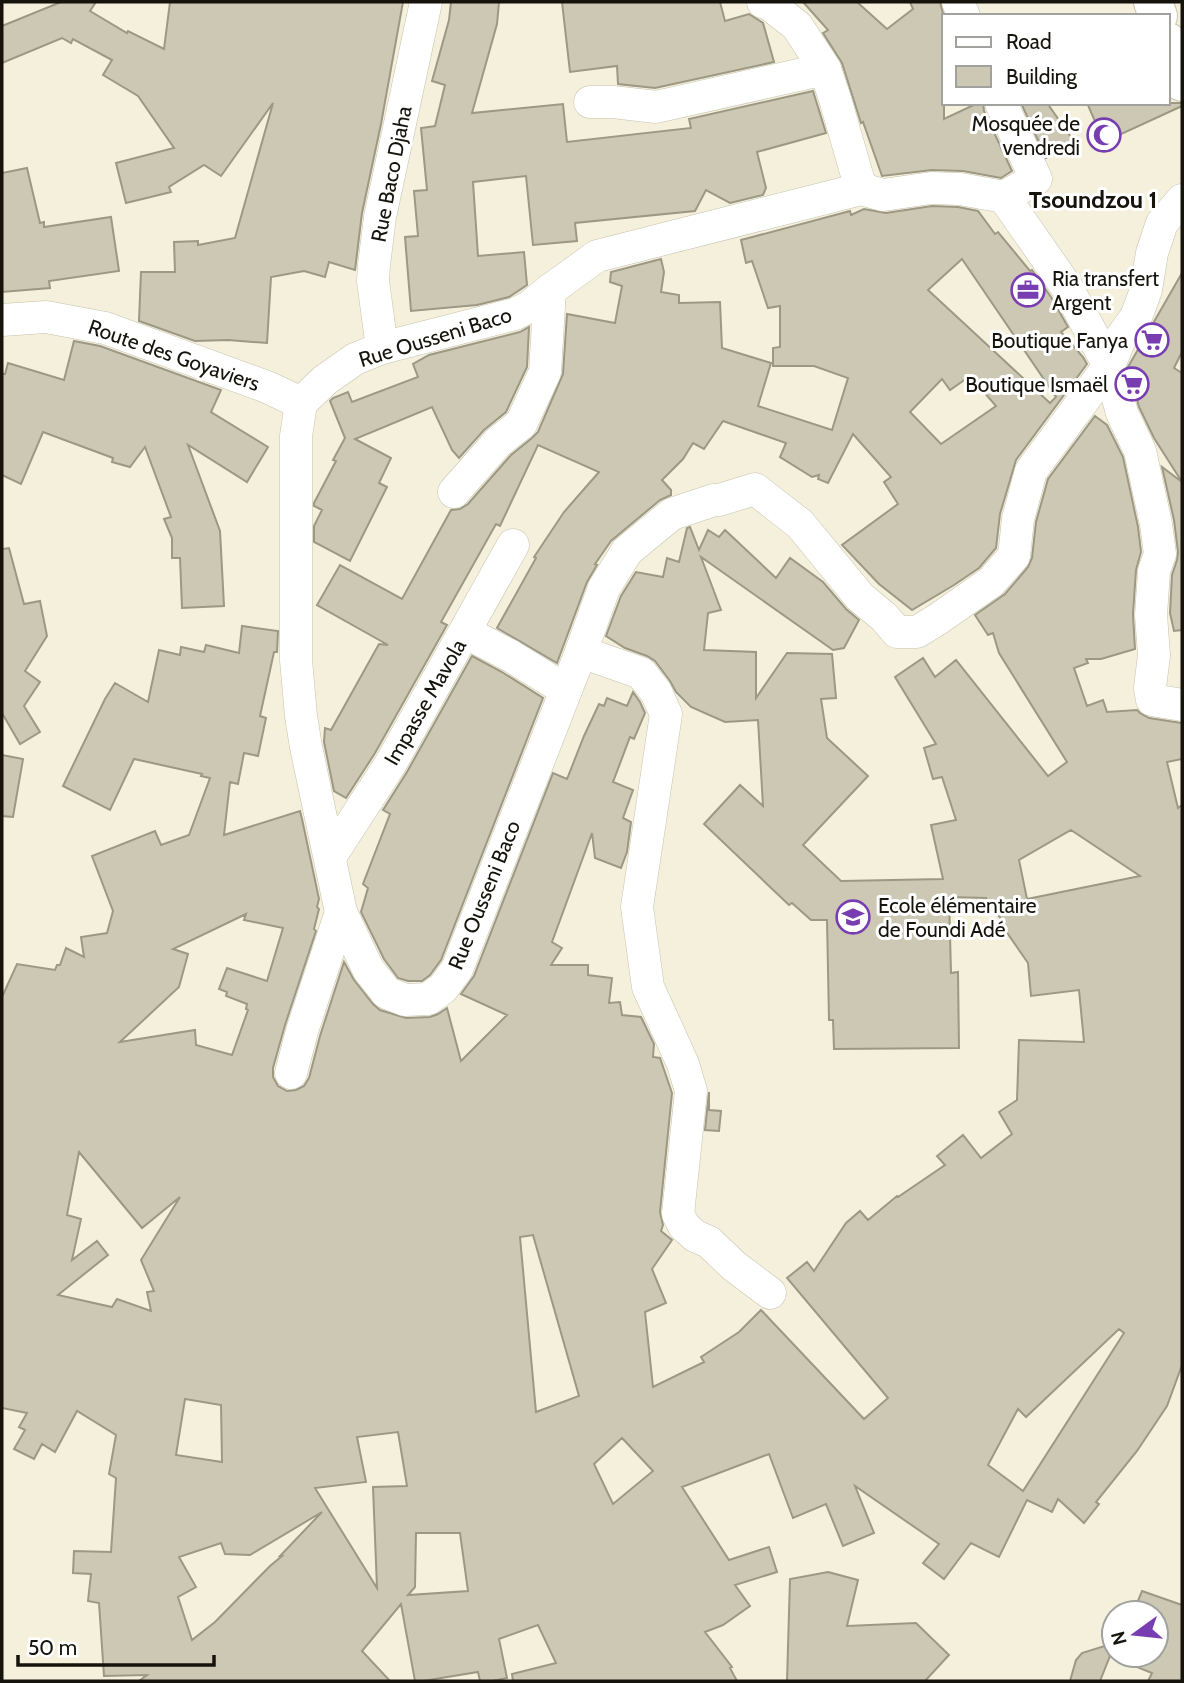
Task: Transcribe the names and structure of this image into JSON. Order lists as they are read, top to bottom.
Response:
{
  "streets": {
    "street": [
      "Rue Baco Djaha",
      "Rue Ousseni Baco",
      "Route des Goyaviers",
      "Impasse Mavola"
    ]
  },
  "crossings": [
    ["Rue Baco Djaha", "Rue Ousseni Baco"],
    ["Rue Ousseni Baco", "Route des Goyaviers"],
    ["Rue Ousseni Baco", "Impasse Mavola"]
  ],
  "districts": ["Tsoundzou 1"],
  "places": {
    "mosque": ["Mosquée de vendredi"],
    "office": ["Ria transfert Argent"],
    "supermarket": ["Boutique Fanya", "Boutique Ismaël"],
    "school or university": ["Ecole élémentaire de Foundi Adé"]
  },
  "legend": ["Road", "Building"],
  "scale_bar": "50 m",
  "north": "left"
}
